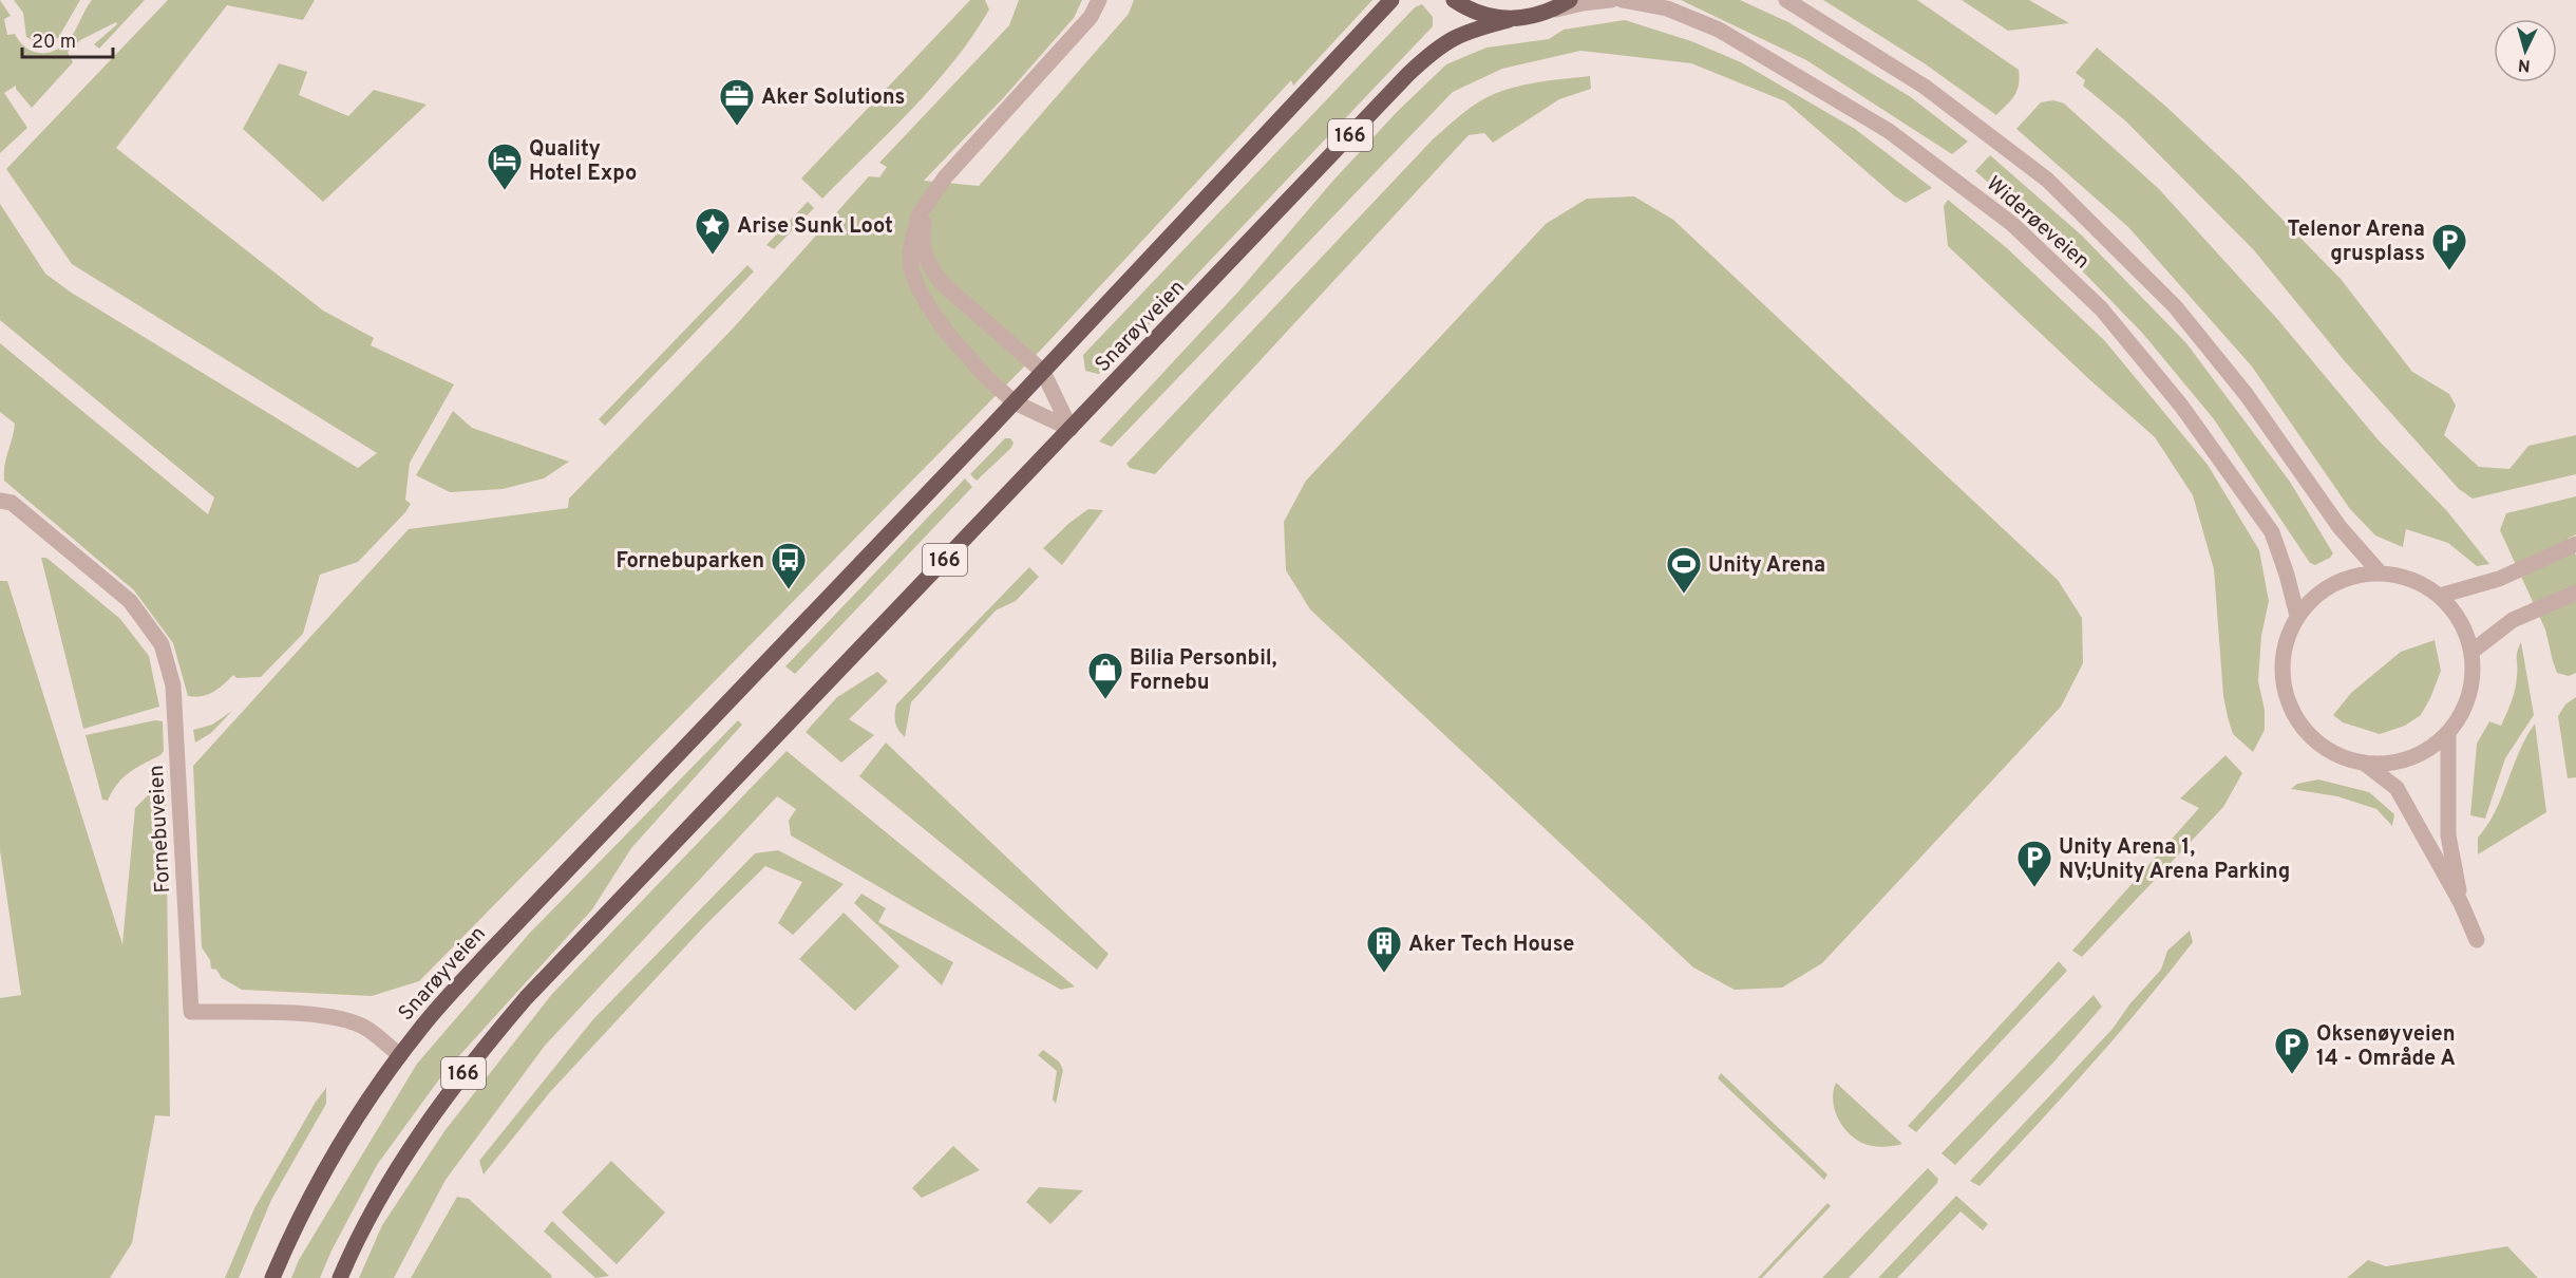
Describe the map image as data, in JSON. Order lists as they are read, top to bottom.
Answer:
{
  "streets": {
    "main road": ["166", "Snarøyveien"],
    "street": ["Widerøeveien", "Fornebuveien"]
  },
  "crossings": [
    ["166", "Snarøyveien"],
    ["Snarøyveien", "Fornebuveien"]
  ],
  "places": {
    "office": ["Aker Solutions"],
    "hotel": ["Quality Hotel Expo"],
    "place": ["Arise Sunk Loot"],
    "parking": ["Telenor Arena grusplass", "Unity Arena 1, NV;Unity Arena Parking", "Oksenøyveien 14 - Område A"],
    "bus stop": ["Fornebuparken"],
    "sports": ["Unity Arena"],
    "shop": ["Bilia Personbil, Fornebu"],
    "building": ["Aker Tech House"]
  },
  "scale_bar": "20 m",
  "north": "bottom"
}
